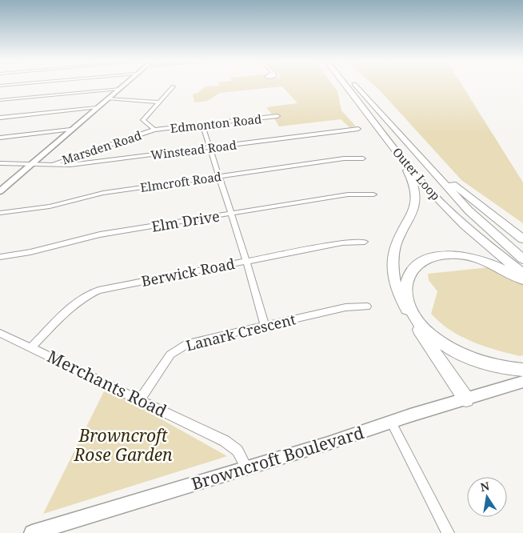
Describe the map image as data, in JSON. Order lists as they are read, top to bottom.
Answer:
{
  "streets": {
    "highway": ["Outer Loop"],
    "main road": ["Browncroft Boulevard"],
    "street": [
      "Edmonton Road",
      "Marsden Road",
      "Winstead Road",
      "Elmcroft Road",
      "Elm Drive",
      "Berwick Road",
      "Lanark Crescent",
      "Merchants Road"
    ]
  },
  "crossings": [
    ["Edmonton Road", "Marsden Road"],
    ["Marsden Road", "Winstead Road"],
    ["Berwick Road", "Merchants Road"],
    ["Lanark Crescent", "Merchants Road"],
    ["Merchants Road", "Browncroft Boulevard"]
  ],
  "parks": ["Browncroft Rose Garden"],
  "north": "top"
}
